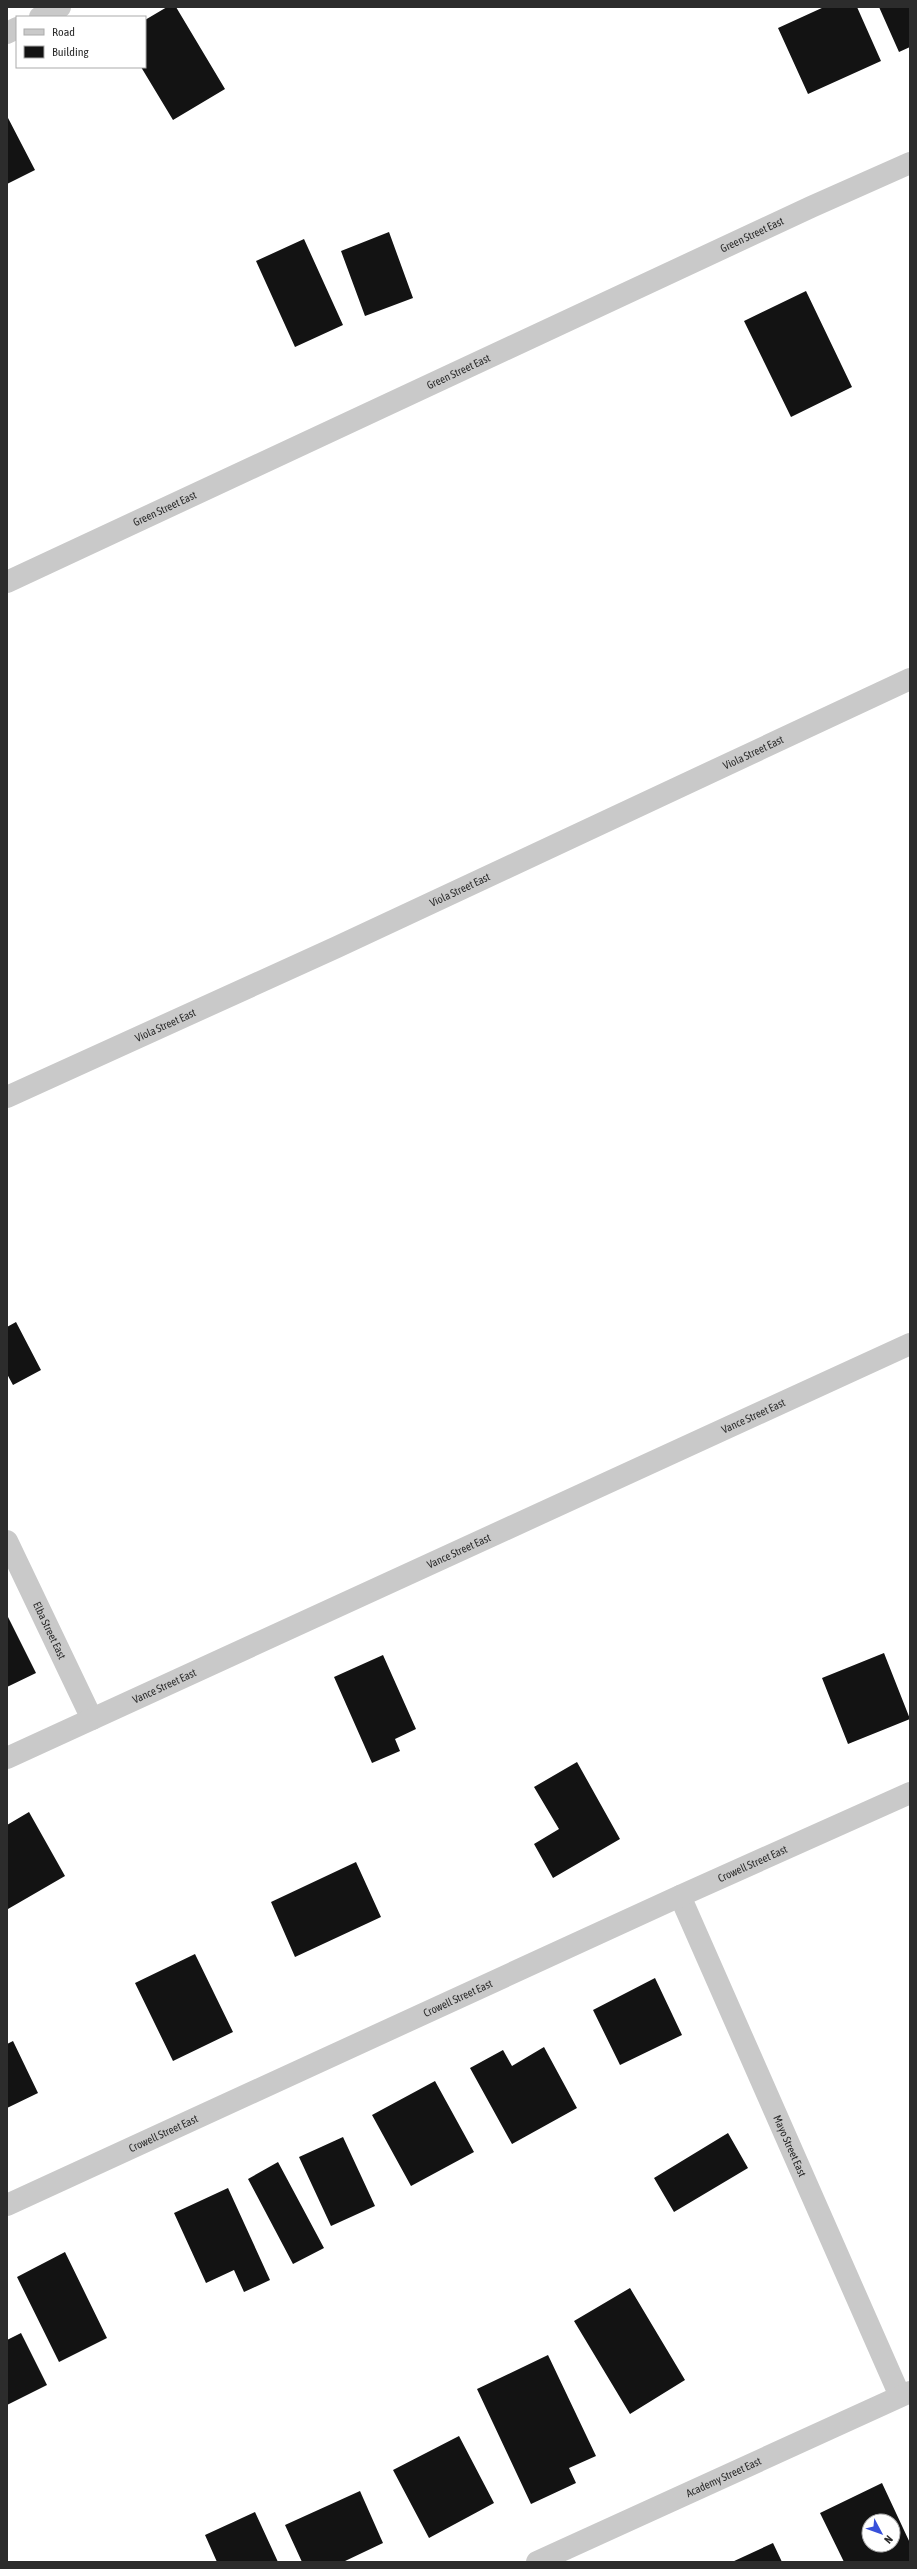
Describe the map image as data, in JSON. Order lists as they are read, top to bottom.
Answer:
{
  "streets": {
    "street": [
      "Green Street East",
      "Viola Street East",
      "Vance Street East",
      "Elba Street East",
      "Crowell Street East",
      "Mayo Street East",
      "Academy Street East"
    ]
  },
  "crossings": [
    ["Vance Street East", "Elba Street East"],
    ["Crowell Street East", "Mayo Street East"],
    ["Mayo Street East", "Academy Street East"]
  ],
  "legend": ["Road", "Building"],
  "north": "bottom right"
}
